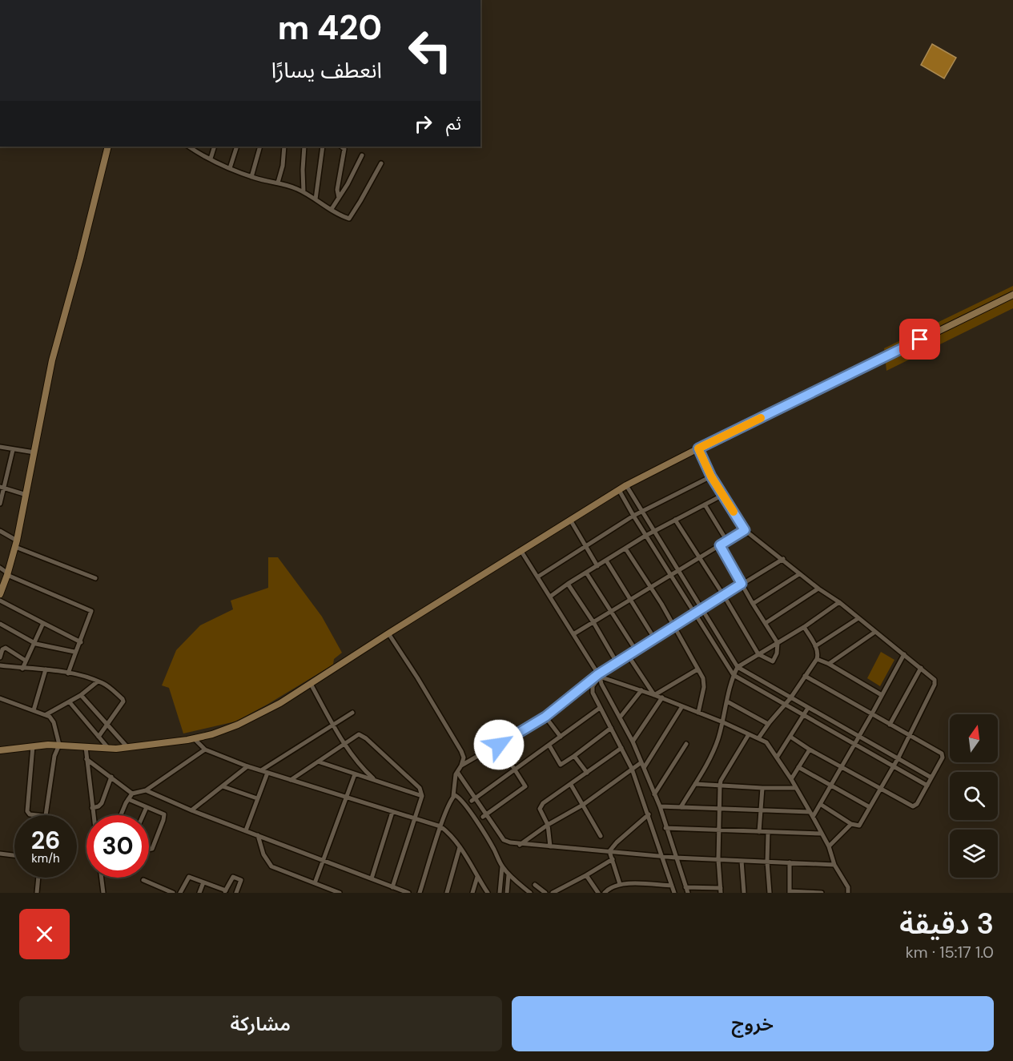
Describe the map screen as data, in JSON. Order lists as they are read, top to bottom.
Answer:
{
  "north": "top",
  "page": {
    "turn": ["420 m", "انعطف يسارًا"],
    "then": "ثم",
    "speed": "26 km/h",
    "limit": "30",
    "heading": ["3 دقيقة", "1.0 km · 15:17"],
    "buttons": ["خروج", "مشاركة"]
  }
}
